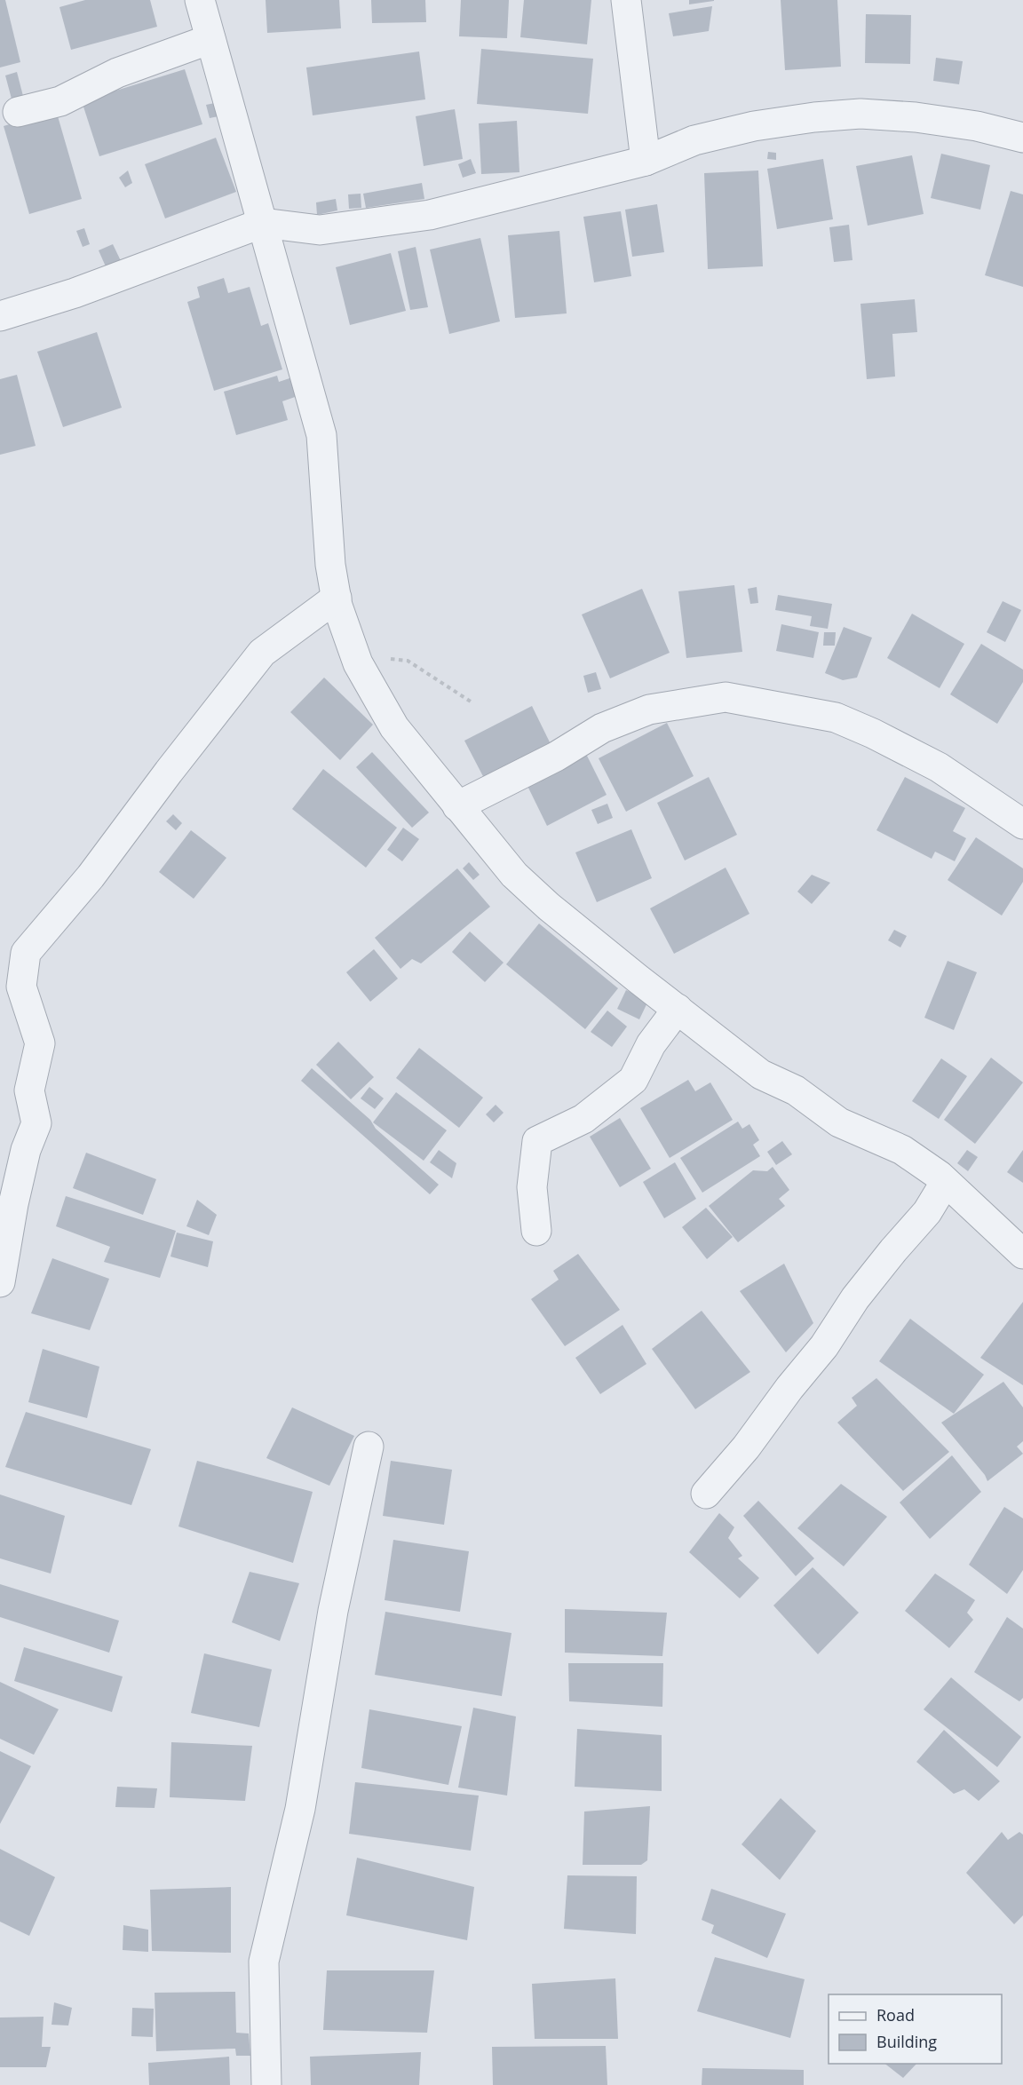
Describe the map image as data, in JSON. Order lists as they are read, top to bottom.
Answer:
{
  "legend": ["Road", "Building"]
}
